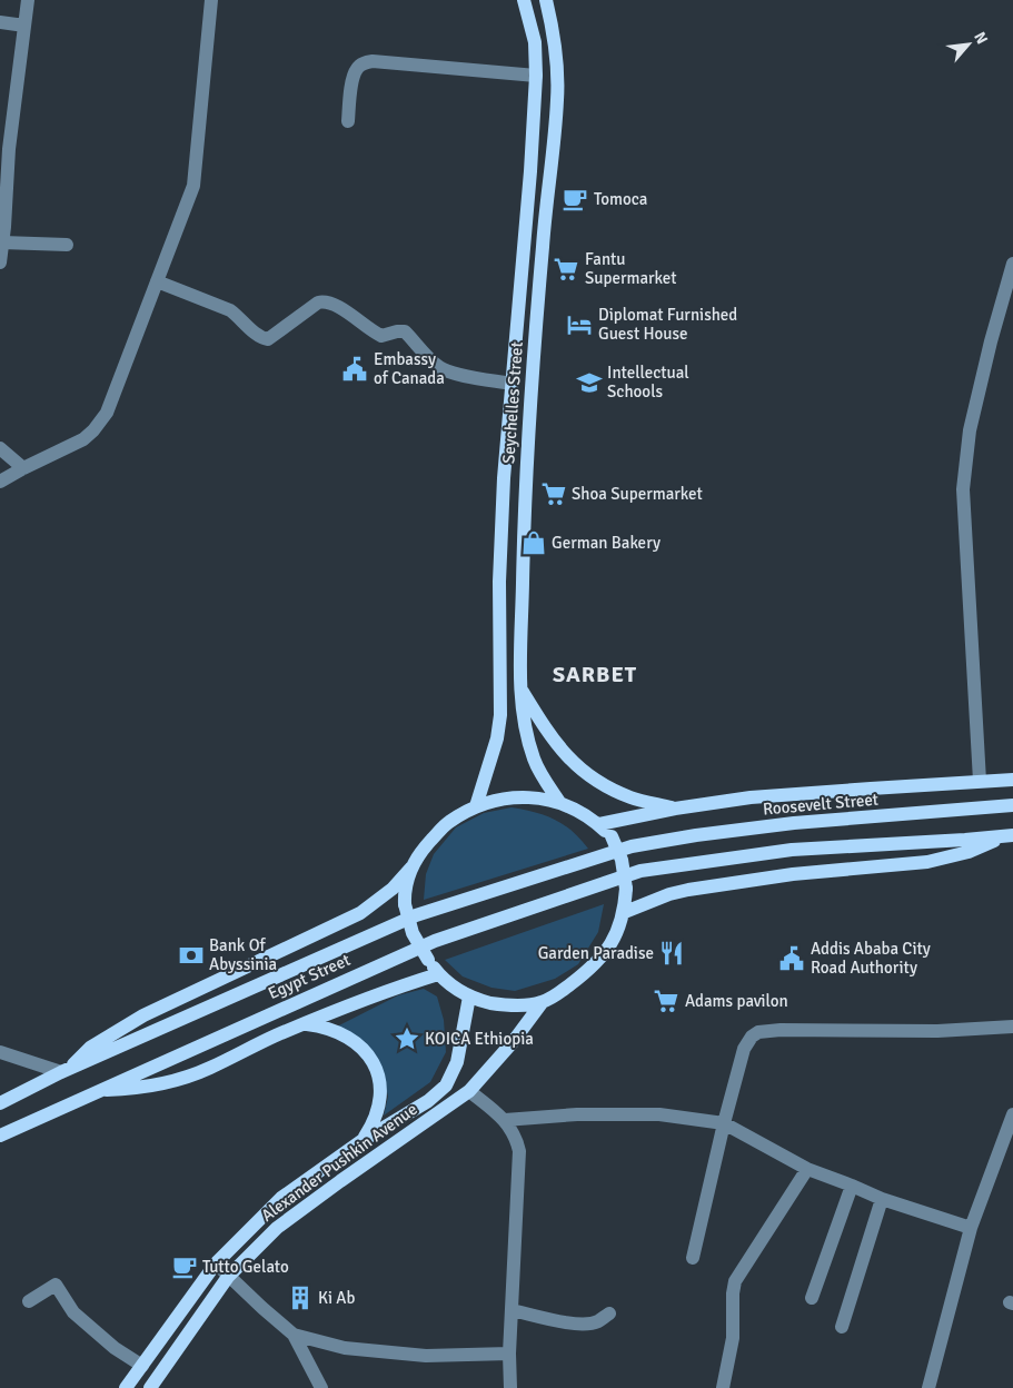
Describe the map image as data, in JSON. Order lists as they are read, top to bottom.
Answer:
{
  "streets": {
    "main road": [
      "Seychelles Street",
      "Roosevelt Street",
      "Egypt Street",
      "Alexander Pushkin Avenue"
    ]
  },
  "crossings": [
    ["Roosevelt Street", "Egypt Street"]
  ],
  "districts": ["SARBET"],
  "places": {
    "cafe": ["Tomoca", "Tutto Gelato"],
    "supermarket": ["Fantu Supermarket", "Shoa Supermarket", "Adams pavilon"],
    "hotel": ["Diplomat Furnished Guest House"],
    "public building": ["Embassy of Canada", "Addis Ababa City Road Authority"],
    "school or university": ["Intellectual Schools"],
    "shop": ["German Bakery"],
    "restaurant": ["Garden Paradise"],
    "bank": ["Bank Of Abyssinia"],
    "place": ["KOICA Ethiopia"],
    "building": ["Ki Ab"]
  },
  "north": "top right"
}
